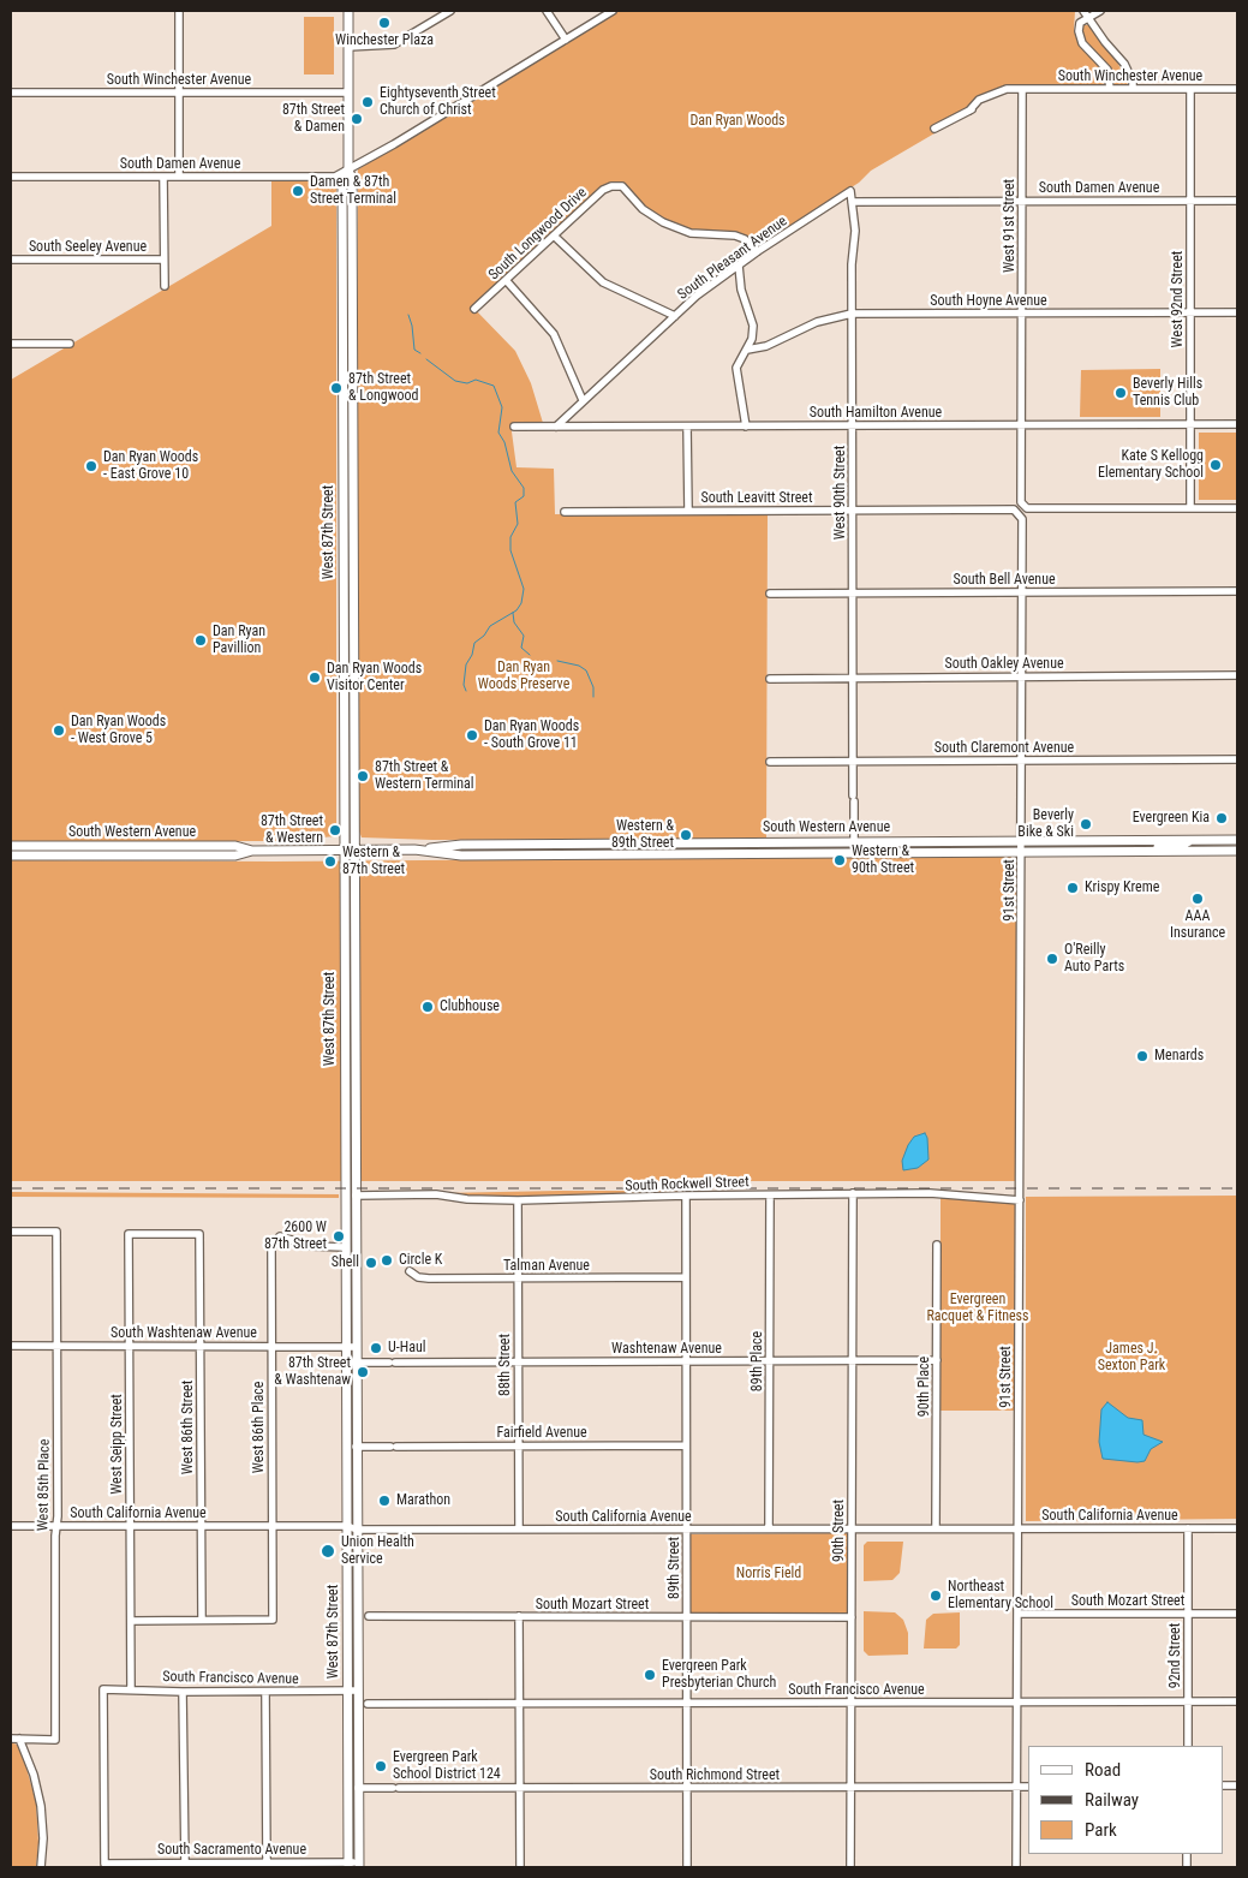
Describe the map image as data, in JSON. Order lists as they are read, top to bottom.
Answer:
{
  "streets": {
    "main road": ["West 87th Street", "South Western Avenue"],
    "street": [
      "South Winchester Avenue",
      "South Damen Avenue",
      "West 91st Street",
      "South Longwood Drive",
      "South Seeley Avenue",
      "South Pleasant Avenue",
      "West 92nd Street",
      "South Hoyne Avenue",
      "South Hamilton Avenue",
      "West 90th Street",
      "South Leavitt Street",
      "South Bell Avenue",
      "South Oakley Avenue",
      "South Claremont Avenue",
      "91st Street",
      "South Rockwell Street",
      "Talman Avenue",
      "South Washtenaw Avenue",
      "Washtenaw Avenue",
      "89th Place",
      "88th Street",
      "90th Place",
      "West 86th Street",
      "West 86th Place",
      "Fairfield Avenue",
      "West Seipp Street",
      "West 85th Place",
      "South California Avenue",
      "90th Street",
      "89th Street",
      "South Mozart Street",
      "92nd Street",
      "South Francisco Avenue",
      "South Richmond Street",
      "South Sacramento Avenue"
    ]
  },
  "crossings": [
    ["South Winchester Avenue", "West 91st Street"],
    ["South Winchester Avenue", "West 92nd Street"],
    ["South Winchester Avenue", "West 87th Street"],
    ["South Damen Avenue", "West 91st Street"],
    ["South Damen Avenue", "West 92nd Street"],
    ["South Damen Avenue", "West 90th Street"],
    ["South Damen Avenue", "West 87th Street"],
    ["West 91st Street", "South Hoyne Avenue"],
    ["West 91st Street", "South Hamilton Avenue"],
    ["West 91st Street", "South Leavitt Street"],
    ["West 91st Street", "South Bell Avenue"],
    ["West 91st Street", "South Oakley Avenue"],
    ["West 91st Street", "South Claremont Avenue"],
    ["West 91st Street", "South Western Avenue"],
    ["West 91st Street", "91st Street"],
    ["South Longwood Drive", "South Pleasant Avenue"],
    ["South Pleasant Avenue", "South Hamilton Avenue"],
    ["South Pleasant Avenue", "West 90th Street"],
    ["West 92nd Street", "South Hoyne Avenue"],
    ["West 92nd Street", "South Hamilton Avenue"],
    ["West 92nd Street", "South Leavitt Street"],
    ["South Hoyne Avenue", "West 90th Street"],
    ["South Hamilton Avenue", "West 90th Street"],
    ["West 90th Street", "South Leavitt Street"],
    ["West 90th Street", "South Bell Avenue"],
    ["West 90th Street", "South Oakley Avenue"],
    ["West 90th Street", "South Claremont Avenue"],
    ["West 90th Street", "South Western Avenue"],
    ["West 87th Street", "South Western Avenue"],
    ["West 87th Street", "South Rockwell Street"],
    ["West 87th Street", "South Washtenaw Avenue"],
    ["West 87th Street", "Washtenaw Avenue"],
    ["West 87th Street", "West 86th Place"],
    ["West 87th Street", "Fairfield Avenue"],
    ["West 87th Street", "South California Avenue"],
    ["West 87th Street", "South Francisco Avenue"],
    ["West 87th Street", "South Richmond Street"],
    ["West 87th Street", "South Sacramento Avenue"],
    ["South Western Avenue", "91st Street"],
    ["91st Street", "South Rockwell Street"],
    ["91st Street", "South California Avenue"],
    ["91st Street", "South Mozart Street"],
    ["91st Street", "South Francisco Avenue"],
    ["91st Street", "South Richmond Street"],
    ["South Rockwell Street", "89th Place"],
    ["South Rockwell Street", "88th Street"],
    ["South Rockwell Street", "90th Street"],
    ["South Rockwell Street", "89th Street"],
    ["Talman Avenue", "88th Street"],
    ["Talman Avenue", "89th Street"],
    ["South Washtenaw Avenue", "West 86th Street"],
    ["South Washtenaw Avenue", "West 86th Place"],
    ["South Washtenaw Avenue", "West Seipp Street"],
    ["South Washtenaw Avenue", "West 85th Place"],
    ["Washtenaw Avenue", "89th Place"],
    ["Washtenaw Avenue", "88th Street"],
    ["Washtenaw Avenue", "90th Place"],
    ["Washtenaw Avenue", "90th Street"],
    ["Washtenaw Avenue", "89th Street"],
    ["89th Place", "South California Avenue"],
    ["88th Street", "Fairfield Avenue"],
    ["88th Street", "South California Avenue"],
    ["90th Place", "South California Avenue"],
    ["West 86th Street", "West 86th Place"],
    ["West 86th Street", "West Seipp Street"],
    ["West 86th Street", "South California Avenue"],
    ["West 86th Place", "South California Avenue"],
    ["Fairfield Avenue", "89th Street"],
    ["West Seipp Street", "South California Avenue"],
    ["West Seipp Street", "South Francisco Avenue"],
    ["West 85th Place", "South California Avenue"],
    ["South California Avenue", "90th Street"],
    ["South California Avenue", "89th Street"],
    ["South California Avenue", "92nd Street"],
    ["90th Street", "South Mozart Street"],
    ["90th Street", "South Francisco Avenue"],
    ["90th Street", "South Richmond Street"],
    ["89th Street", "South Mozart Street"],
    ["89th Street", "South Francisco Avenue"],
    ["89th Street", "South Richmond Street"],
    ["South Mozart Street", "92nd Street"],
    ["92nd Street", "South Francisco Avenue"],
    ["South Francisco Avenue", "South Sacramento Avenue"]
  ],
  "parks": [
    "Dan Ryan Woods",
    "Dan Ryan Woods Preserve",
    "Evergreen Racquet & Fitness",
    "James J. Sexton Park",
    "Norris Field"
  ],
  "places": [
    "Winchester Plaza",
    "Eightyseventh Street Church of Christ",
    "87th Street & Damen",
    "Damen & 87th Street Terminal",
    "87th Street & Longwood",
    "Beverly Hills Tennis Club",
    "Kate S Kellogg Elementary School",
    "Dan Ryan Woods - East Grove 10",
    "Dan Ryan Pavillion",
    "Dan Ryan Woods Visitor Center",
    "Dan Ryan Woods - West Grove 5",
    "Dan Ryan Woods - South Grove 11",
    "87th Street & Western Terminal",
    "Evergreen Kia",
    "Beverly Bike & Ski",
    "87th Street & Western",
    "Western & 89th Street",
    "Western & 90th Street",
    "Western & 87th Street",
    "Krispy Kreme",
    "AAA Insurance",
    "O'Reilly Auto Parts",
    "Clubhouse",
    "Menards",
    "2600 W 87th Street",
    "Circle K",
    "Shell",
    "U-Haul",
    "87th Street & Washtenaw",
    "Marathon",
    "Union Health Service",
    "Northeast Elementary School",
    "Evergreen Park Presbyterian Church",
    "Evergreen Park School District 124"
  ],
  "legend": ["Road", "Railway", "Park"]
}
